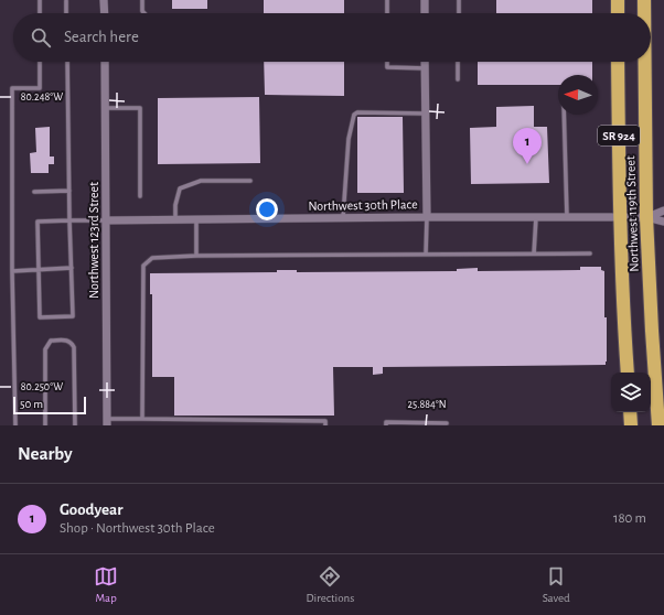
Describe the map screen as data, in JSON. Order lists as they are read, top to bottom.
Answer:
{
  "streets": {
    "highway": ["SR 924", "Northwest 119th Street"],
    "street": ["Northwest 30th Place", "Northwest 123rd Street"]
  },
  "crossings": [
    ["Northwest 30th Place", "Northwest 119th Street"],
    ["Northwest 30th Place", "Northwest 123rd Street"]
  ],
  "scale_bar": "50 m",
  "north": "left",
  "page": {
    "search": "Search here",
    "pins": "1",
    "scale": "50 m",
    "heading": "Nearby",
    "list": [
      {
        "mark": "1",
        "name": "Goodyear",
        "note": "Shop · Northwest 30th Place",
        "value": "180 m"
      }
    ],
    "nav": ["Map", "Directions", "Saved"]
  },
  "coordinates": ["80.248°W", "80.250°W", "25.884°N"]
}
